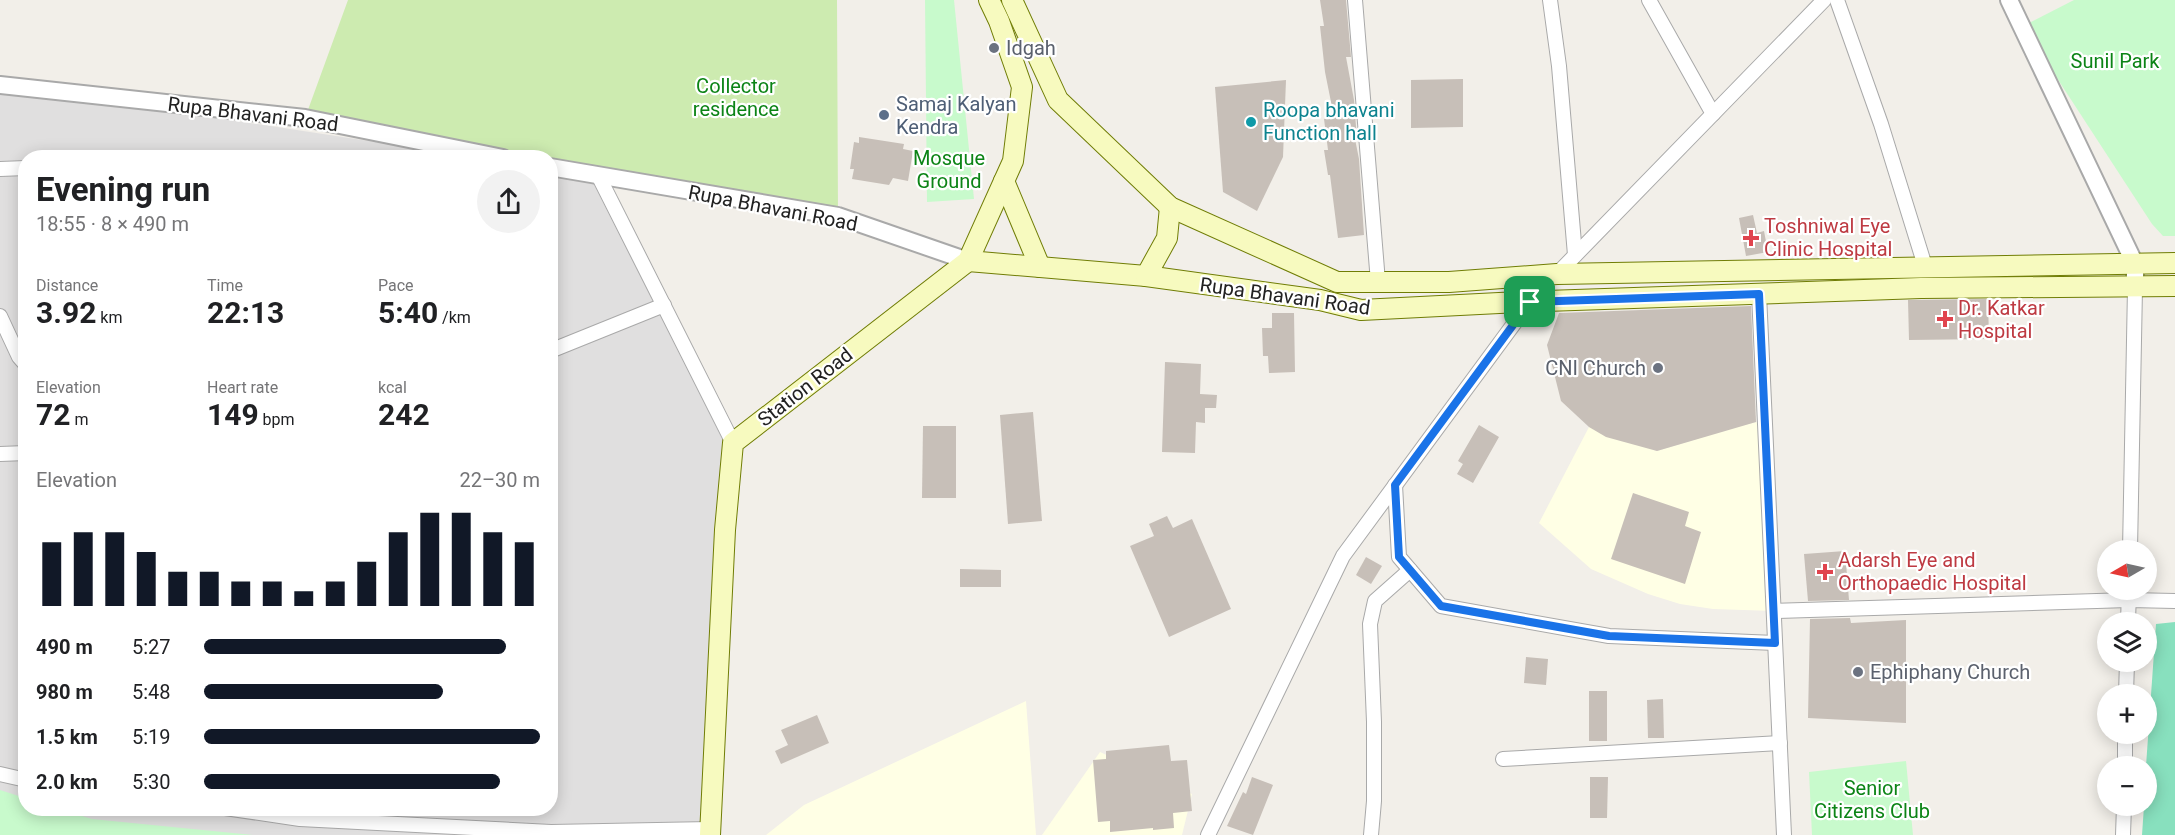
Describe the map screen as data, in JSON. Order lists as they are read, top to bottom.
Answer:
{
  "streets": {
    "main road": ["Rupa Bhavani Road", "Station Road"]
  },
  "crossings": [
    ["Rupa Bhavani Road", "Station Road"]
  ],
  "parks": [
    "Sunil Park",
    "Collector residence",
    "Mosque Ground",
    "Senior Citizens Club"
  ],
  "places": {
    "other": [
      "Idgah",
      "Samaj Kalyan Kendra",
      "Roopa bhavani Function hall",
      "CNI Church",
      "Ephiphany Church"
    ],
    "health": ["Toshniwal Eye Clinic Hospital", "Dr. Katkar Hospital", "Adarsh Eye and Orthopaedic Hospital"]
  },
  "north": "left",
  "page": {
    "heading": ["Evening run", "18:55 · 8 × 490 m"],
    "stats": [
      ["Distance", "3.92 km"],
      ["Time", "22:13"],
      ["Pace", "5:40 /km"],
      ["Elevation", "72 m"],
      ["Heart rate", "149 bpm"],
      ["kcal", "242"]
    ],
    "chart": ["Elevation", "22–30 m"],
    "map_buttons": ["+", "−"],
    "list": [
      {
        "name": "490 m",
        "note": "5:27"
      },
      {
        "name": "980 m",
        "note": "5:48"
      },
      {
        "name": "1.5 km",
        "note": "5:19"
      },
      {
        "name": "2.0 km",
        "note": "5:30"
      }
    ]
  }
}
